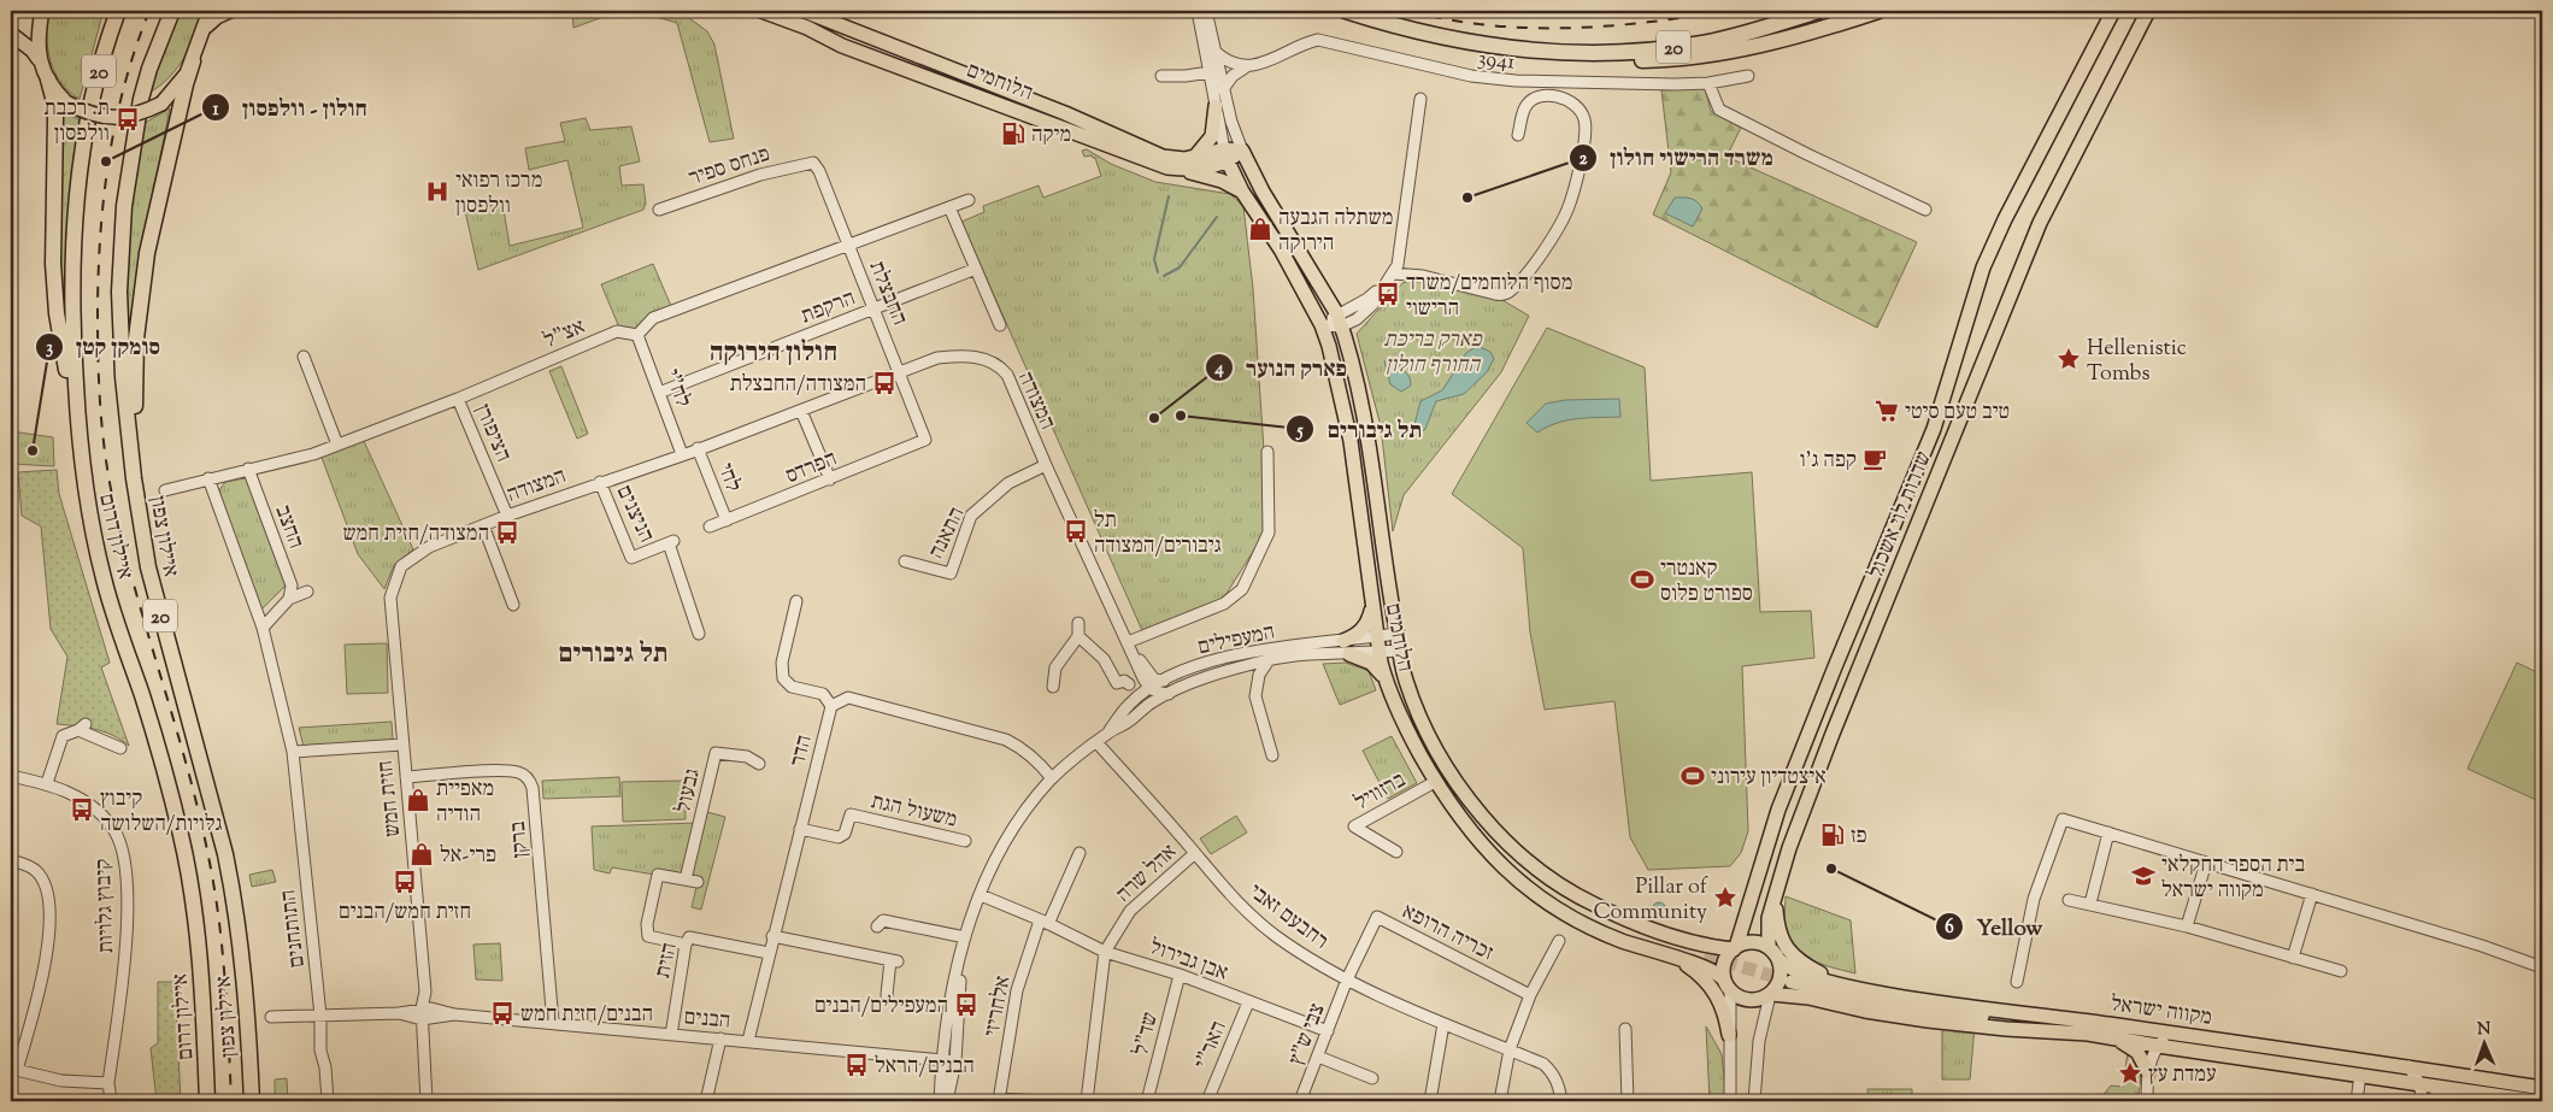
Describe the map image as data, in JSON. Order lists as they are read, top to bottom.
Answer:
{
  "streets": {
    "highway": ["20", "איילון דרום", "איילון צפון"],
    "main road": ["הלוחמים", "שדרות לוי אשכול", "מקווה ישראל"],
    "street": [
      "3941",
      "פנחס ספיר",
      "החבצלת",
      "הרקפת",
      "אצ\"ל",
      "לח\"י",
      "המצודה",
      "הציפורן",
      "הפרדס",
      "לחי",
      "הניצנים",
      "החצב",
      "התאנה",
      "המעפילים",
      "הדר",
      "גבעול",
      "ברזוויל",
      "חזית חמש",
      "משעול הגת",
      "ברקן",
      "אהל שרה",
      "קיבוץ גלויות",
      "רחבעם זאבי",
      "התותחנים",
      "זכריה הרופא",
      "אבן גבירול",
      "הזית",
      "אלחריזי",
      "הבנים",
      "שד\"ל",
      "צבי ש\"ץ",
      "האר\"י"
    ]
  },
  "crossings": [
    ["הלוחמים", "שדרות לוי אשכול"],
    ["הלוחמים", "המעפילים"],
    ["הלוחמים", "ברזוויל"],
    ["הלוחמים", "מקווה ישראל"],
    ["פנחס ספיר", "החבצלת"],
    ["החבצלת", "הרקפת"],
    ["החבצלת", "המצודה"],
    ["החבצלת", "הפרדס"],
    ["הרקפת", "לח\"י"],
    ["אצ\"ל", "לח\"י"],
    ["אצ\"ל", "הציפורן"],
    ["אצ\"ל", "החצב"],
    ["אצ\"ל", "התותחנים"],
    ["לח\"י", "המצודה"],
    ["המצודה", "הציפורן"],
    ["המצודה", "לחי"],
    ["המצודה", "הניצנים"],
    ["המצודה", "התאנה"],
    ["המצודה", "המעפילים"],
    ["המצודה", "חזית חמש"],
    ["הפרדס", "לחי"],
    ["שדרות לוי אשכול", "מקווה ישראל"],
    ["המעפילים", "רחבעם זאבי"],
    ["המעפילים", "אבן גבירול"],
    ["המעפילים", "הבנים"],
    ["הדר", "משעול הגת"],
    ["הדר", "הזית"],
    ["הדר", "הבנים"],
    ["חזית חמש", "ברקן"],
    ["חזית חמש", "הבנים"],
    ["ברקן", "הבנים"],
    ["אהל שרה", "רחבעם זאבי"],
    ["אהל שרה", "אבן גבירול"],
    ["רחבעם זאבי", "זכריה הרופא"],
    ["רחבעם זאבי", "צבי ש\"ץ"],
    ["התותחנים", "הבנים"],
    ["זכריה הרופא", "צבי ש\"ץ"],
    ["אבן גבירול", "אלחריזי"],
    ["אבן גבירול", "שד\"ל"],
    ["אבן גבירול", "צבי ש\"ץ"],
    ["אבן גבירול", "האר\"י"],
    ["הזית", "הבנים"]
  ],
  "districts": ["חולון הירוקה", "תל גיבורים"],
  "parks": ["פארק בריכת החורף חולון"],
  "places": {
    "bus stop": [
      "ת. רכבת וולפסון",
      "מסוף הלוחמים/משרד הרישוי",
      "המצודה/החבצלת",
      "תל גיבורים/המצודה",
      "המצודה/חזית חמש",
      "קיבוץ גלויות/השלושה",
      "חזית חמש/הבנים",
      "המעפילים/הבנים",
      "הבנים/חזית חמש",
      "הבנים/הראל"
    ],
    "fuel station": ["מיקה", "פז"],
    "other": [
      "חולון - וולפסון",
      "משרד הרישוי חולון",
      "תל גיבורים",
      "פארק הנוער",
      "סומקן קטן",
      "Yellow"
    ],
    "hospital": ["מרכז רפואי וולפסון"],
    "shop": ["משתלה הגבעה הירוקה", "מאפיית הודיה", "פרי-אל"],
    "place": ["Hellenistic Tombs", "Pillar of Community", "עמדת עץ"],
    "supermarket": ["טיב טעם סיטי"],
    "cafe": ["קפה ג'ו"],
    "sports": ["קאנטרי ספורט פלוס", "איצטדיון עירוני"],
    "school or university": ["בית הספר החקלאי מקווה ישראל"]
  },
  "north": "top"
}
